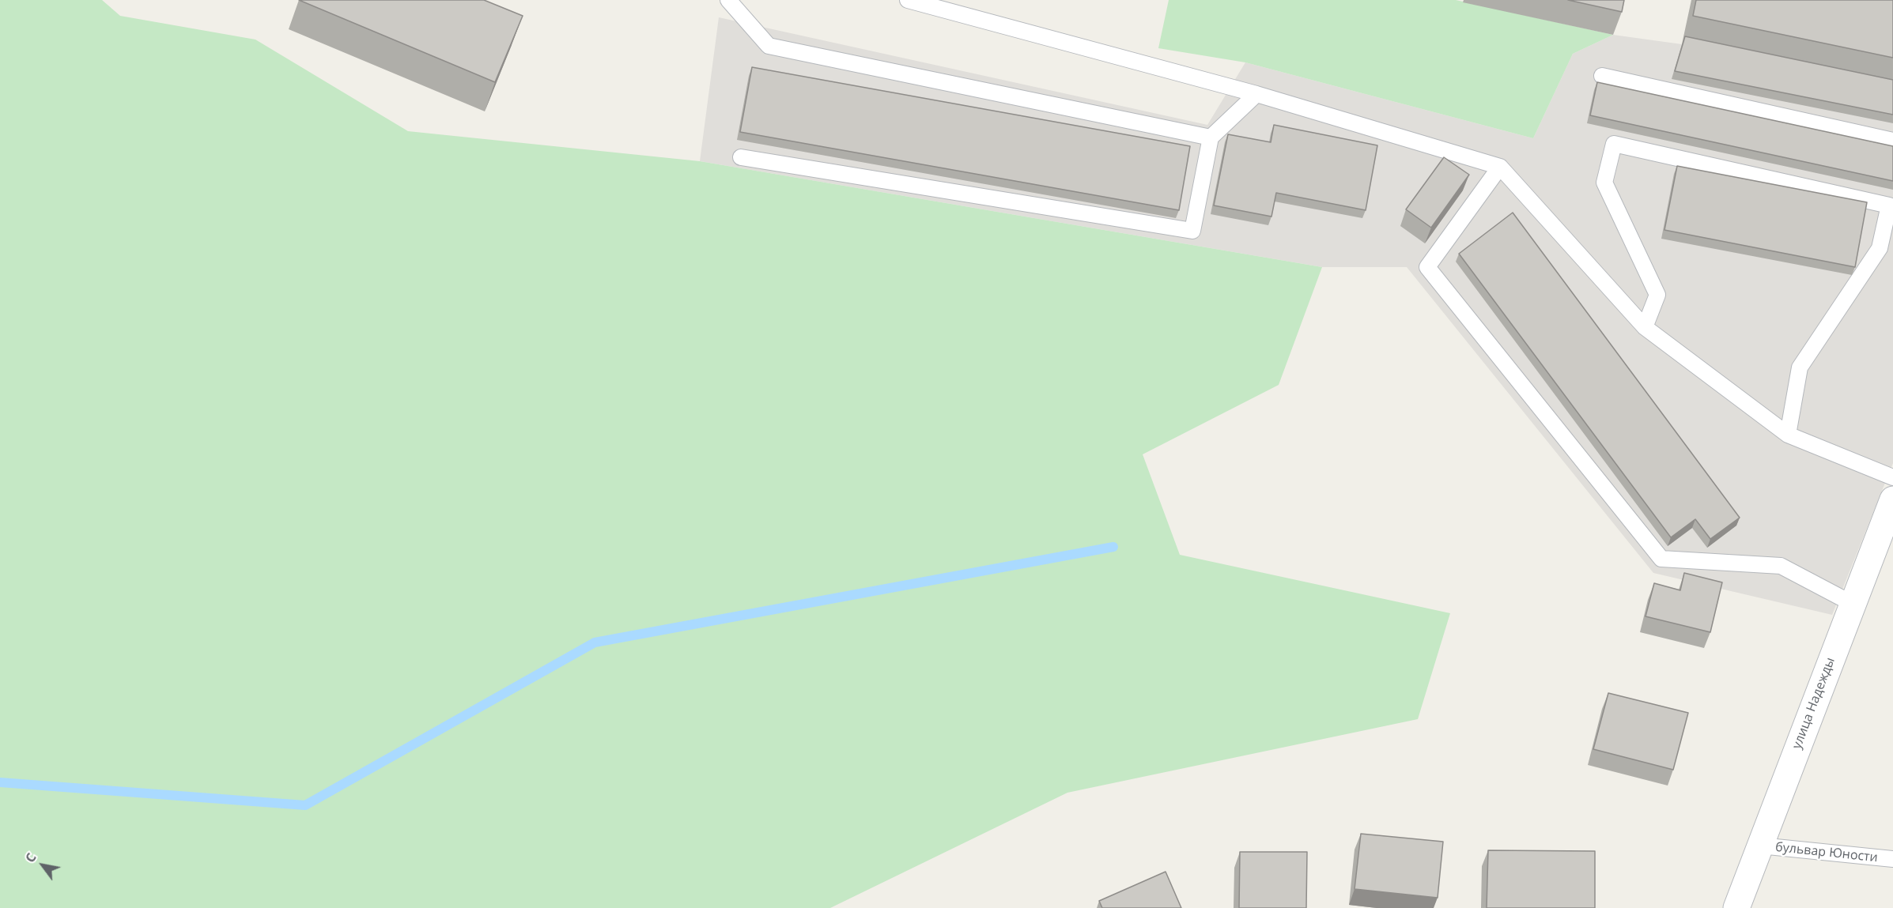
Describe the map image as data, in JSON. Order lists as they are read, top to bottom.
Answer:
{
  "streets": {
    "street": ["улица Надежды"],
    "lane": ["бульвар Юности"]
  },
  "crossings": [
    ["улица Надежды", "бульвар Юности"]
  ],
  "north": "top left"
}
